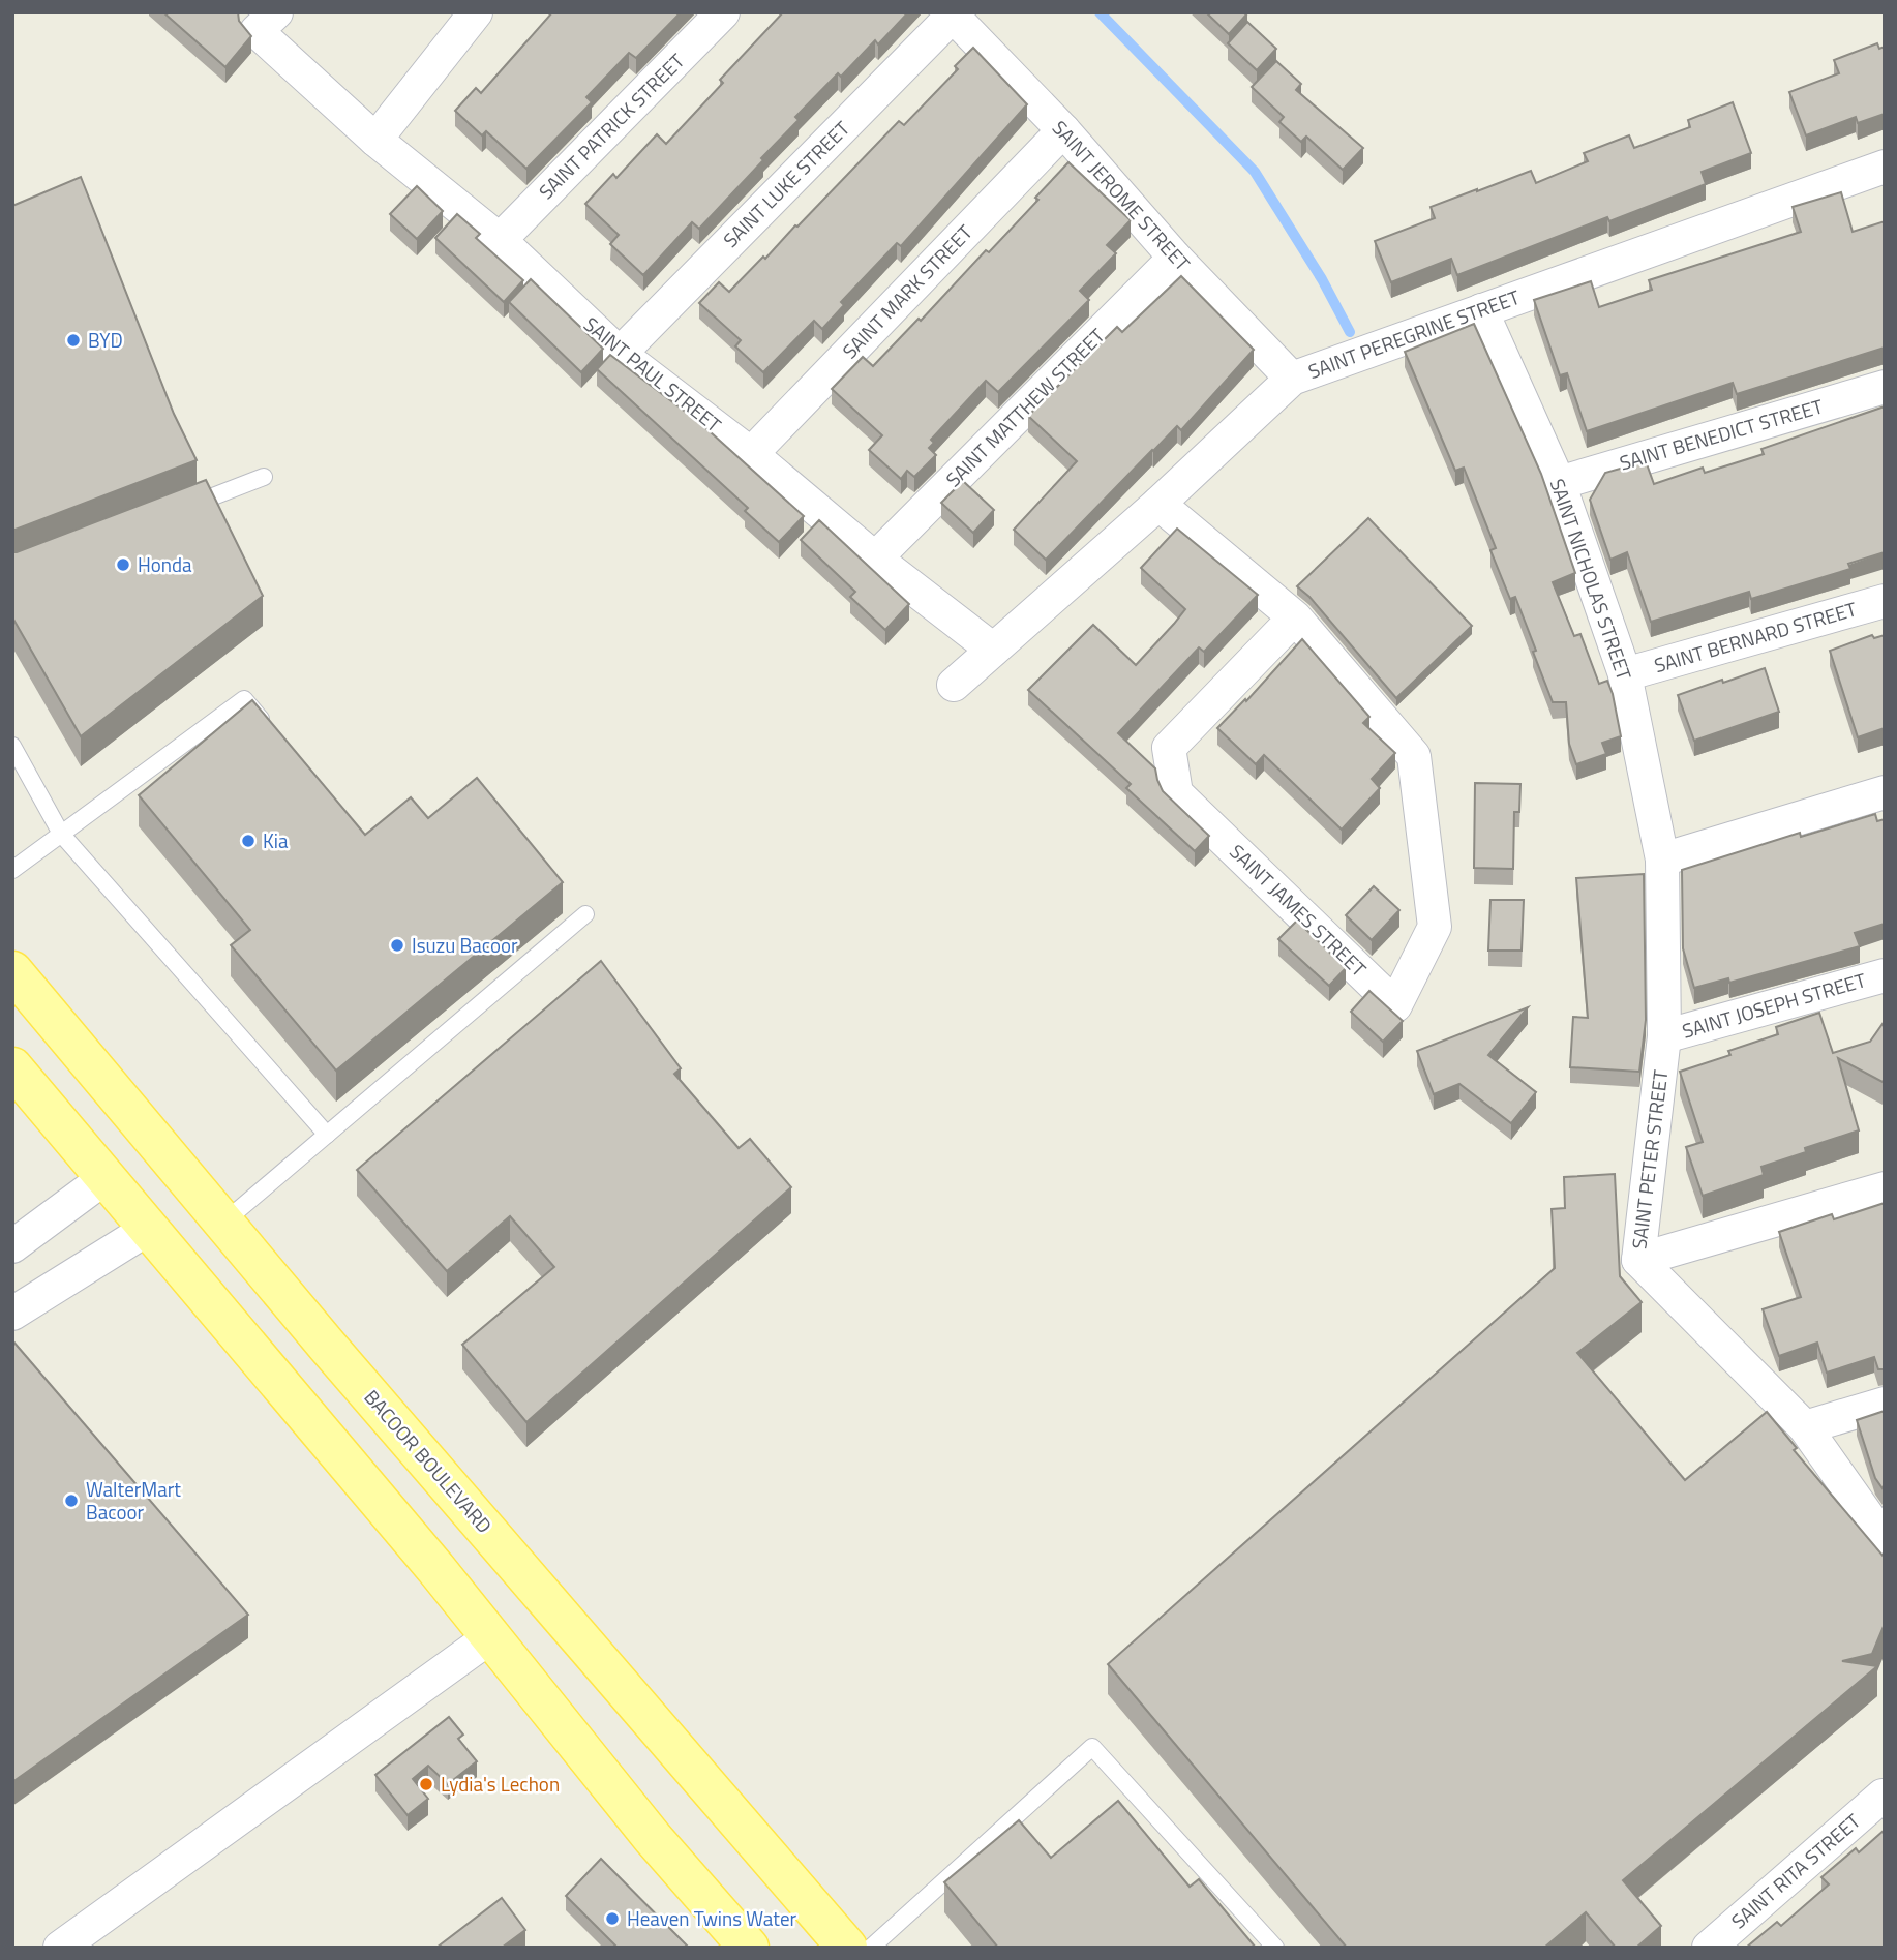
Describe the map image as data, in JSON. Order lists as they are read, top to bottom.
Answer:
{
  "streets": {
    "main road": ["BACOOR BOULEVARD"],
    "street": [
      "SAINT PATRICK STREET",
      "SAINT LUKE STREET",
      "SAINT JEROME STREET",
      "SAINT MARK STREET",
      "SAINT PEREGRINE STREET",
      "SAINT PAUL STREET",
      "SAINT MATTHEW STREET",
      "SAINT BENEDICT STREET",
      "SAINT NICHOLAS STREET",
      "SAINT BERNARD STREET",
      "SAINT JAMES STREET",
      "SAINT JOSEPH STREET",
      "SAINT PETER STREET",
      "SAINT RITA STREET"
    ]
  },
  "crossings": [
    ["SAINT PATRICK STREET", "SAINT PAUL STREET"],
    ["SAINT LUKE STREET", "SAINT JEROME STREET"],
    ["SAINT LUKE STREET", "SAINT PAUL STREET"],
    ["SAINT JEROME STREET", "SAINT MARK STREET"],
    ["SAINT JEROME STREET", "SAINT PEREGRINE STREET"],
    ["SAINT JEROME STREET", "SAINT MATTHEW STREET"],
    ["SAINT MARK STREET", "SAINT PAUL STREET"],
    ["SAINT PEREGRINE STREET", "SAINT PAUL STREET"],
    ["SAINT PEREGRINE STREET", "SAINT NICHOLAS STREET"],
    ["SAINT PAUL STREET", "SAINT MATTHEW STREET"],
    ["SAINT BENEDICT STREET", "SAINT NICHOLAS STREET"],
    ["SAINT NICHOLAS STREET", "SAINT BERNARD STREET"],
    ["SAINT NICHOLAS STREET", "SAINT PETER STREET"],
    ["SAINT JOSEPH STREET", "SAINT PETER STREET"]
  ],
  "places": [
    "BYD",
    "Honda",
    "Kia",
    "Isuzu Bacoor",
    "WalterMart Bacoor",
    "Lydia's Lechon",
    "Heaven Twins Water"
  ]
}
